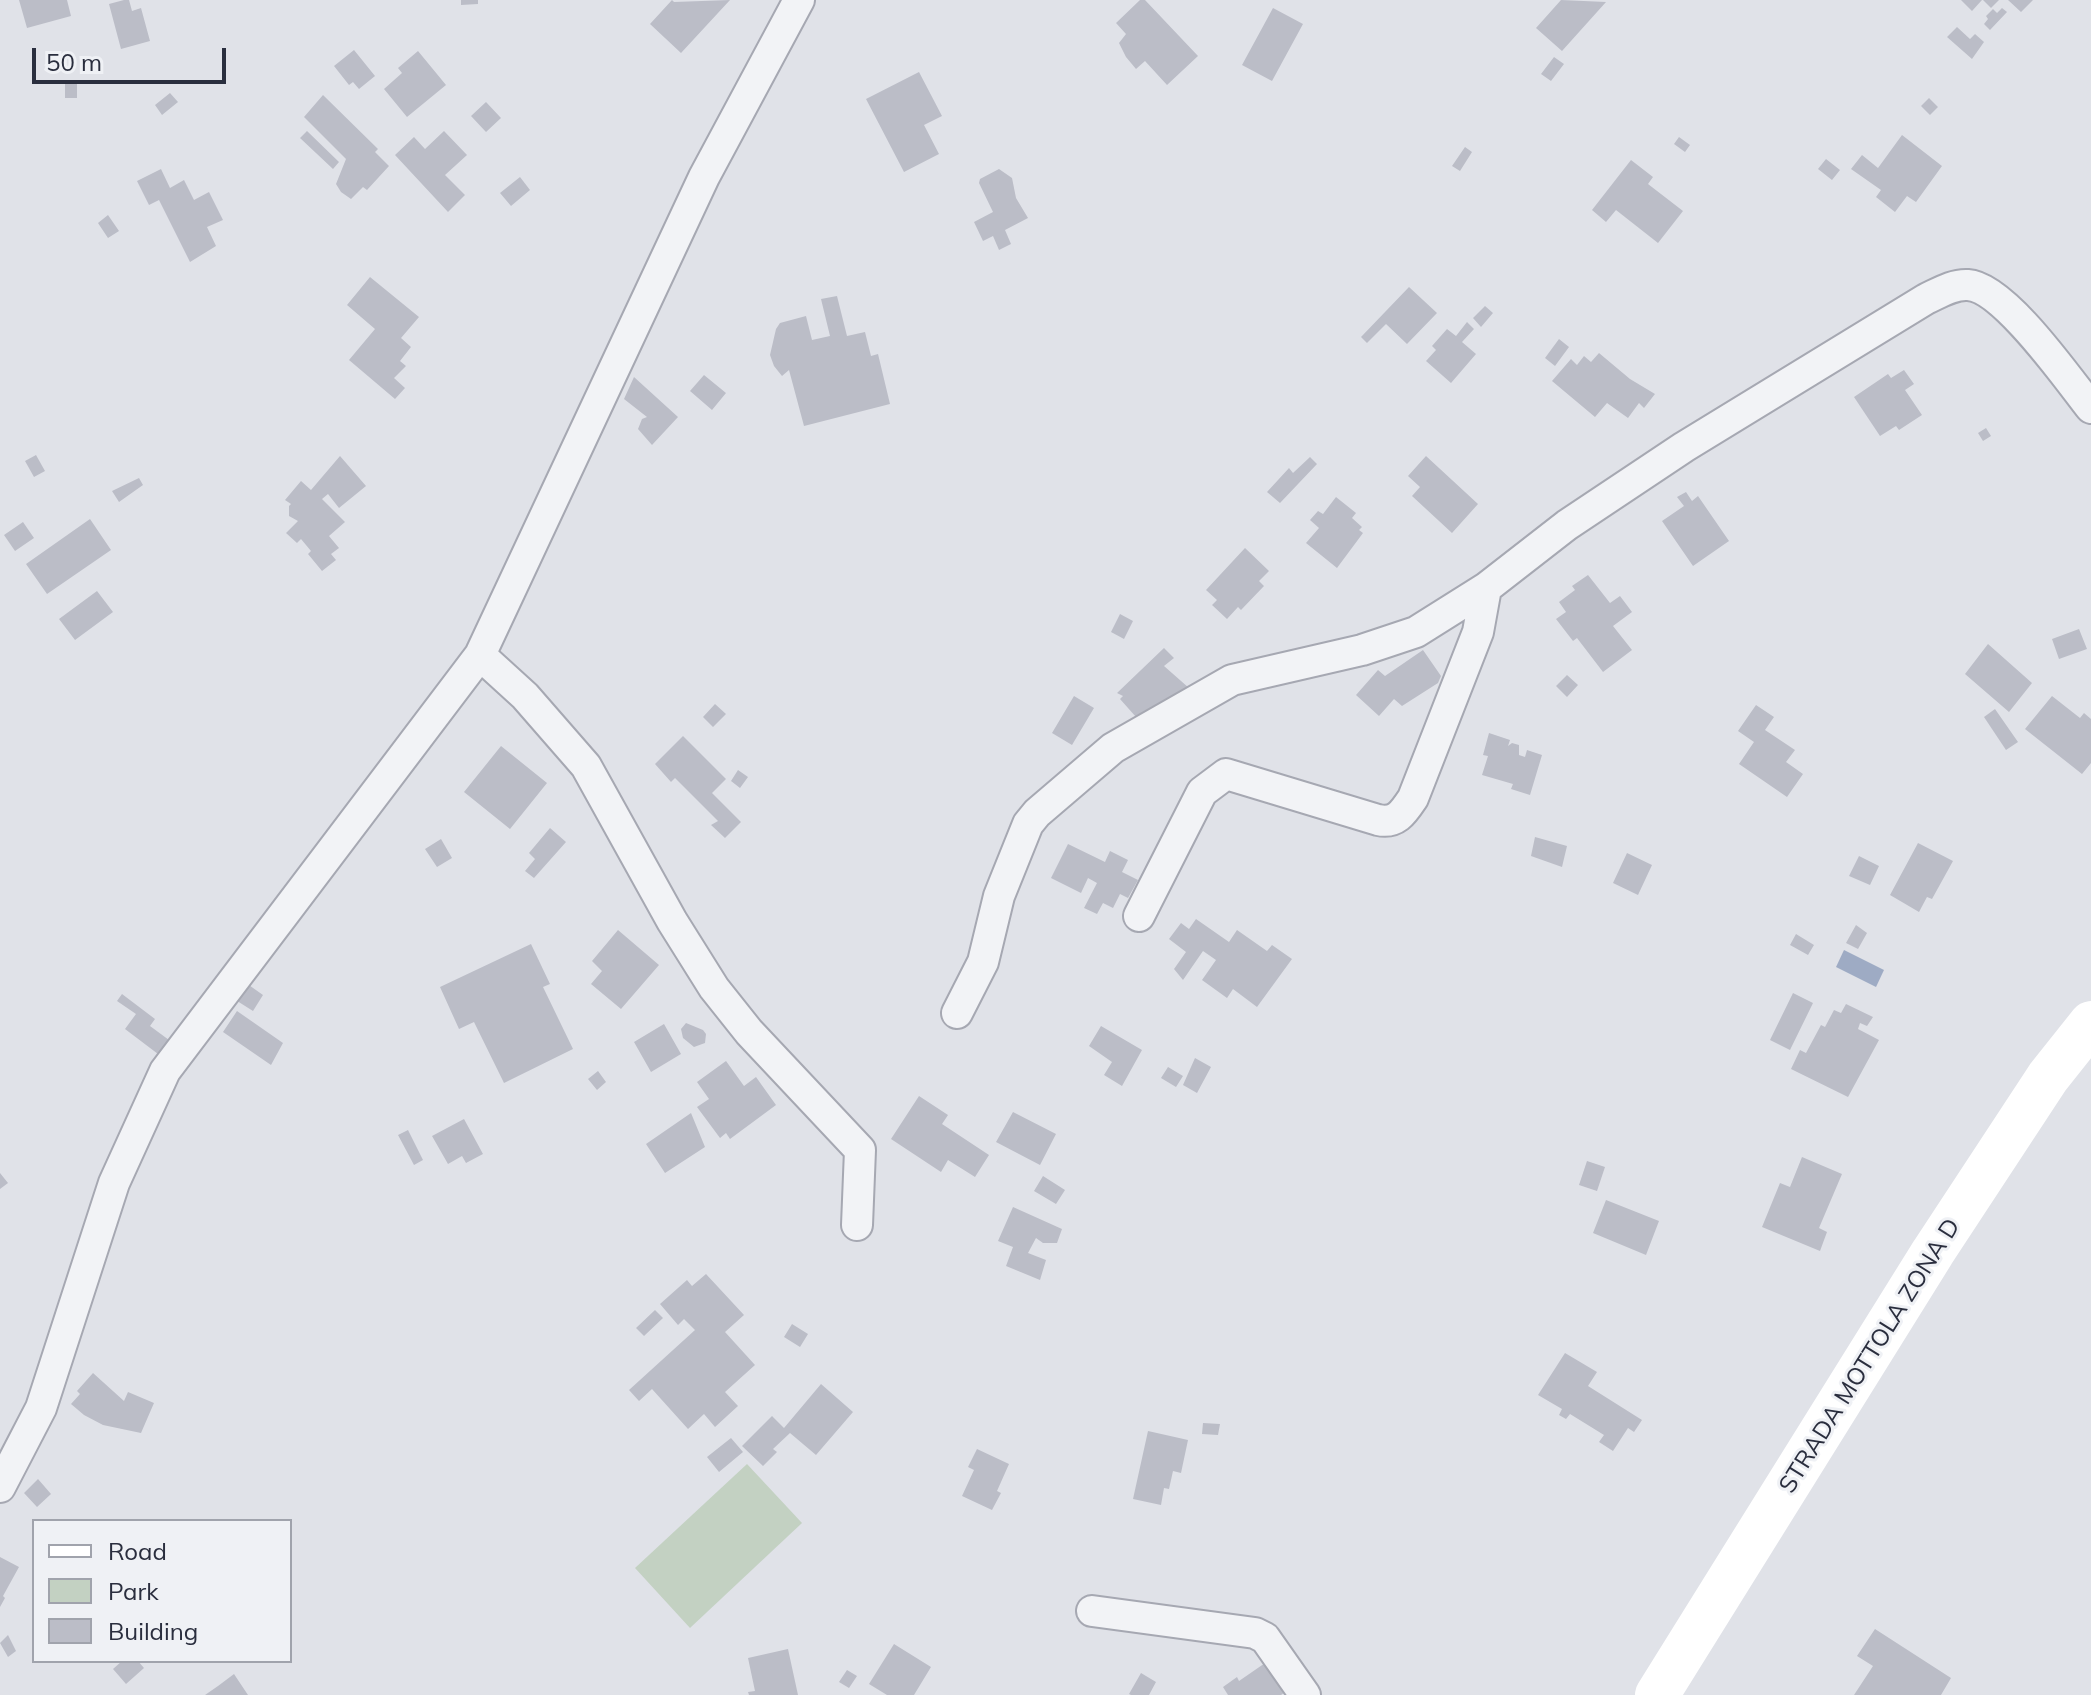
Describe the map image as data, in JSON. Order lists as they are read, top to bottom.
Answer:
{
  "streets": {
    "main road": ["STRADA MOTTOLA ZONA D"]
  },
  "legend": ["Road", "Park", "Building"],
  "scale_bar": "50 m"
}
